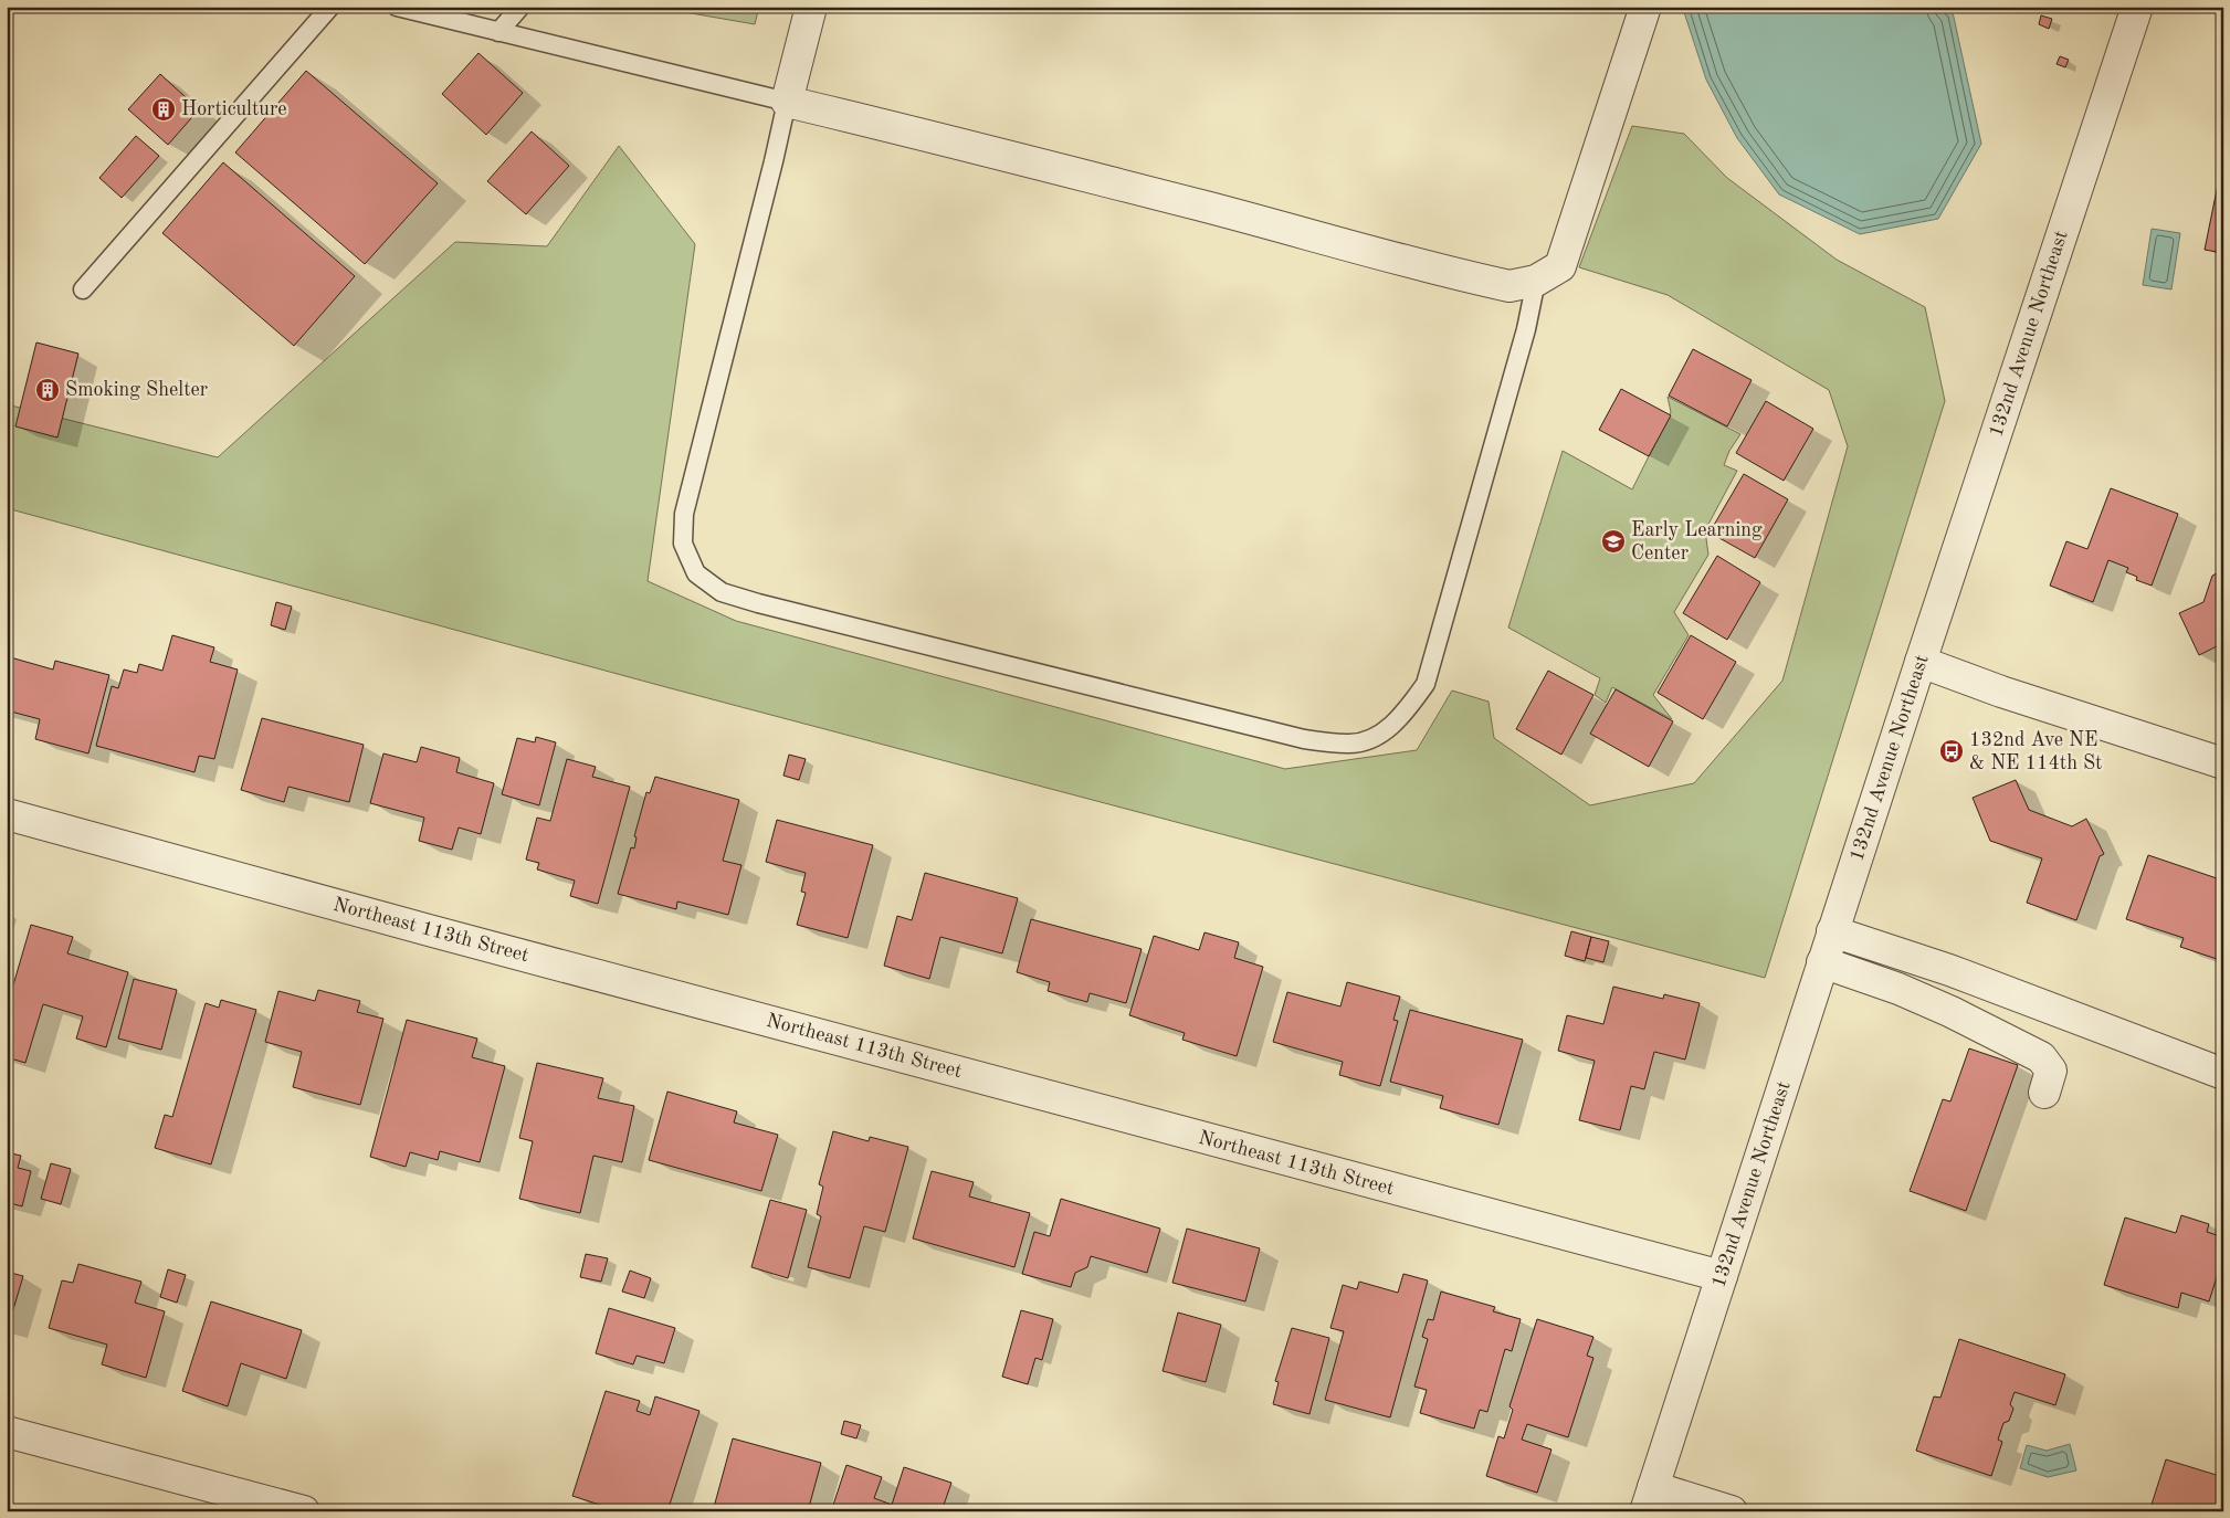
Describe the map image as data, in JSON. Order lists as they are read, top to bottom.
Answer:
{
  "streets": {
    "street": ["132nd Avenue Northeast", "Northeast 113th Street"]
  },
  "crossings": [
    ["132nd Avenue Northeast", "Northeast 113th Street"]
  ],
  "places": {
    "building": ["Horticulture", "Smoking Shelter"],
    "school or university": ["Early Learning Center"],
    "bus stop": ["132nd Ave NE & NE 114th St"]
  }
}
